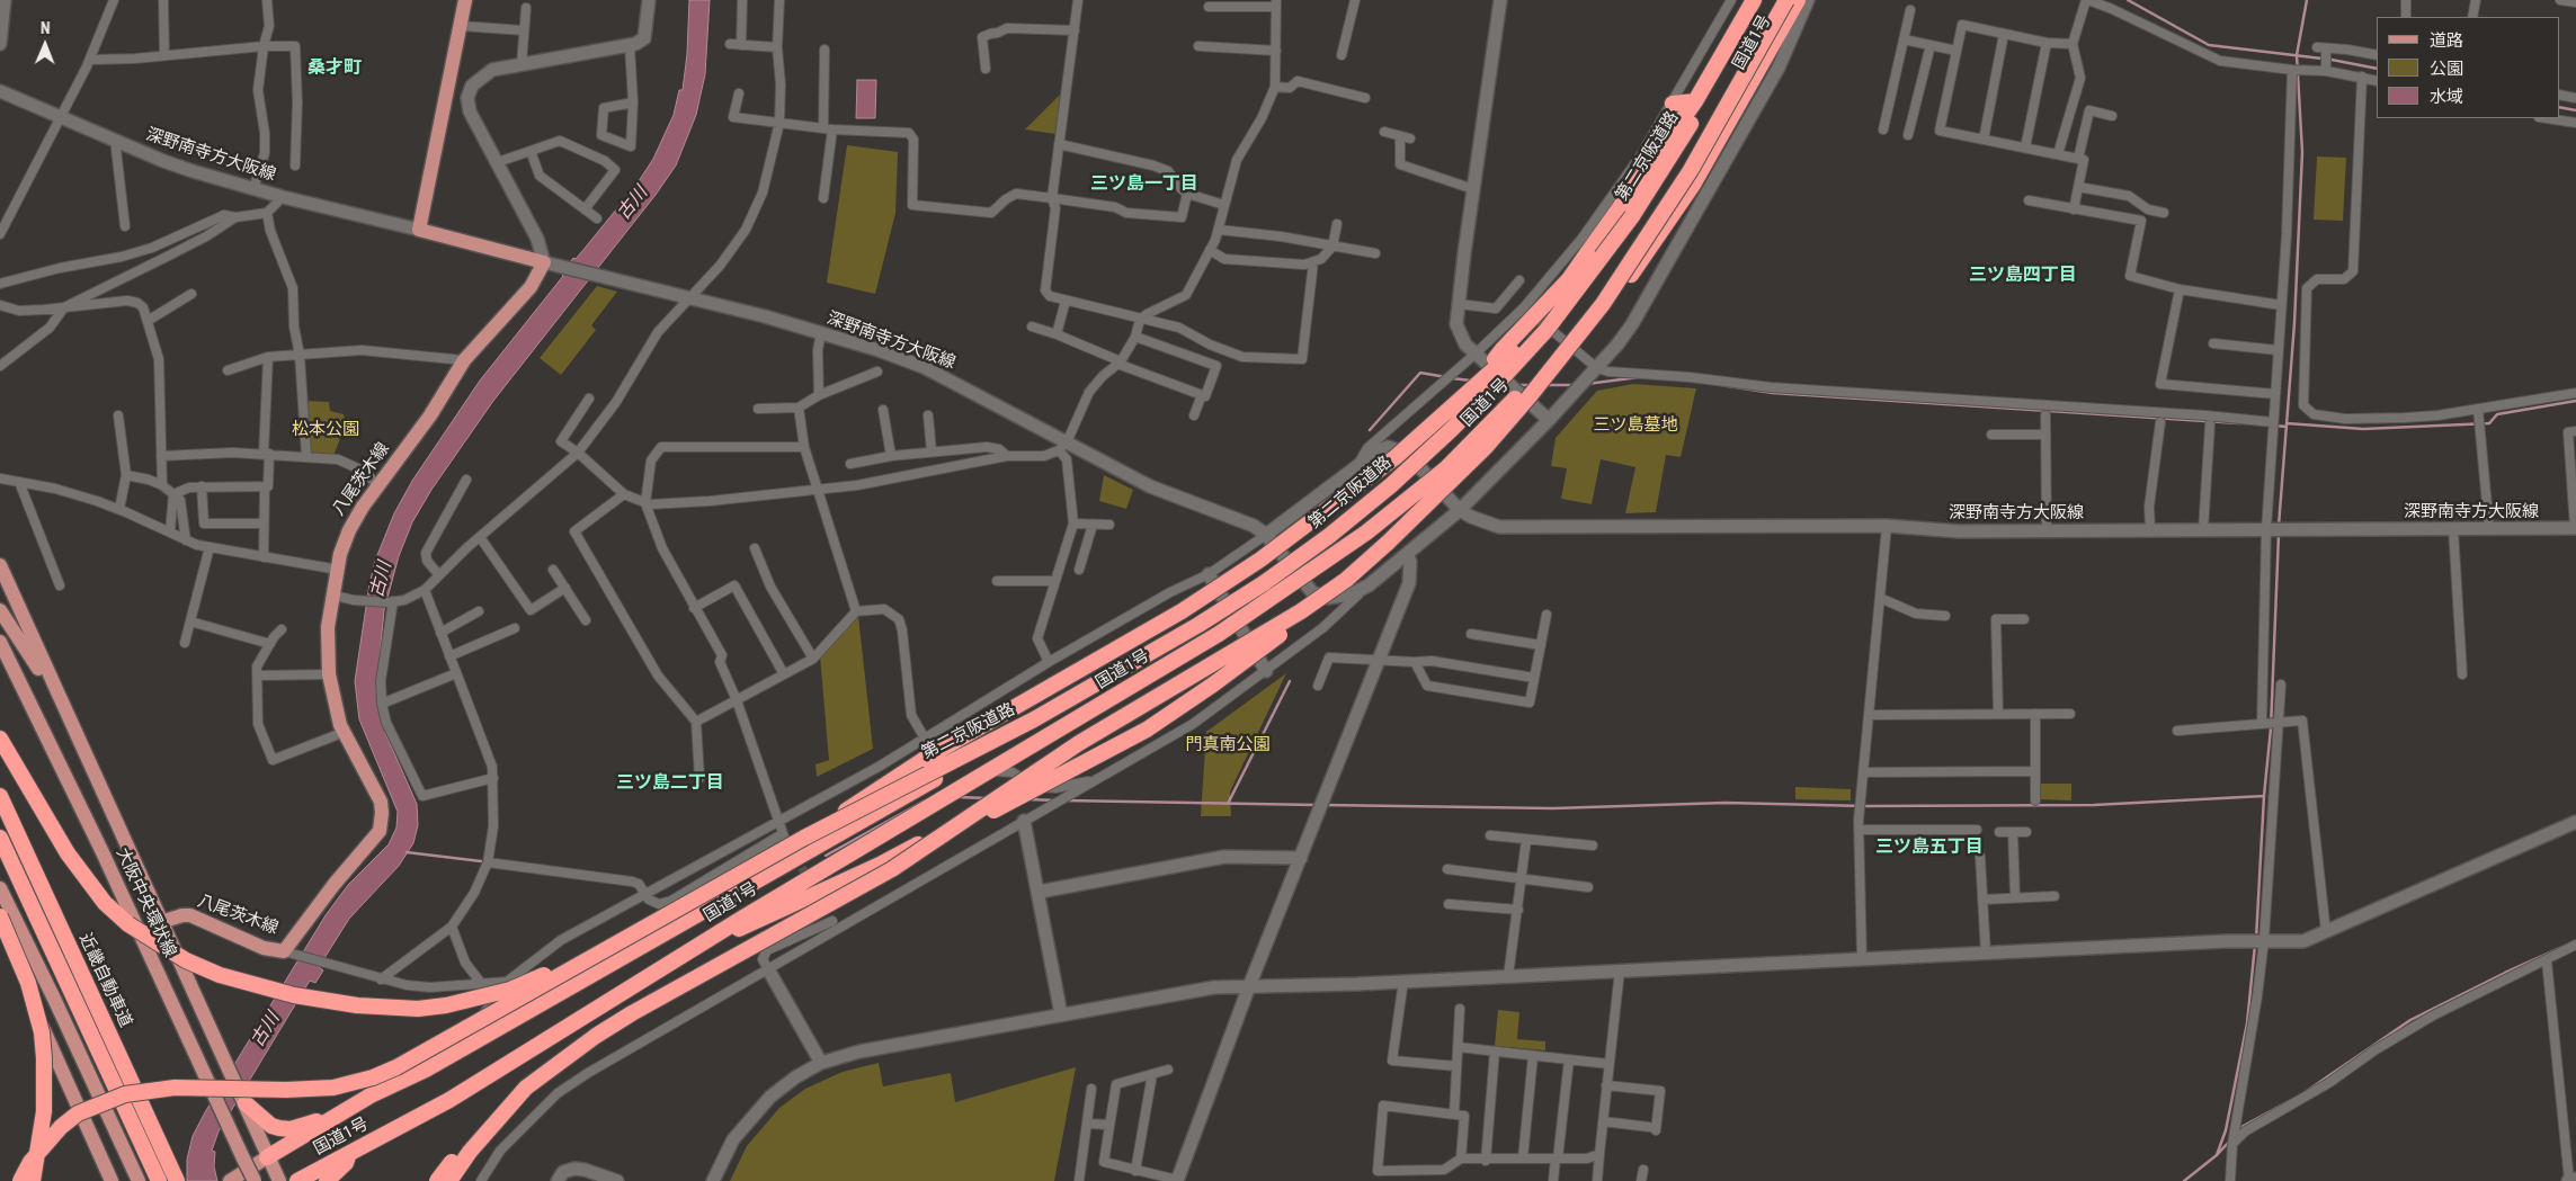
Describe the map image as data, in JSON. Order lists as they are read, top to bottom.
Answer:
{
  "streets": {
    "highway": ["国道1号", "第二京阪道路", "近畿自動車道"],
    "main road": ["八尾茨木線", "大阪中央環状線"],
    "street": ["深野南寺方大阪線"]
  },
  "crossings": [
    ["深野南寺方大阪線", "八尾茨木線"]
  ],
  "districts": [
    "桑才町",
    "三ツ島一丁目",
    "三ツ島四丁目",
    "三ツ島二丁目",
    "三ツ島五丁目"
  ],
  "water": ["古川"],
  "parks": ["三ツ島墓地", "松本公園", "門真南公園"],
  "legend": ["道路", "公園", "水域"],
  "north": "top"
}
